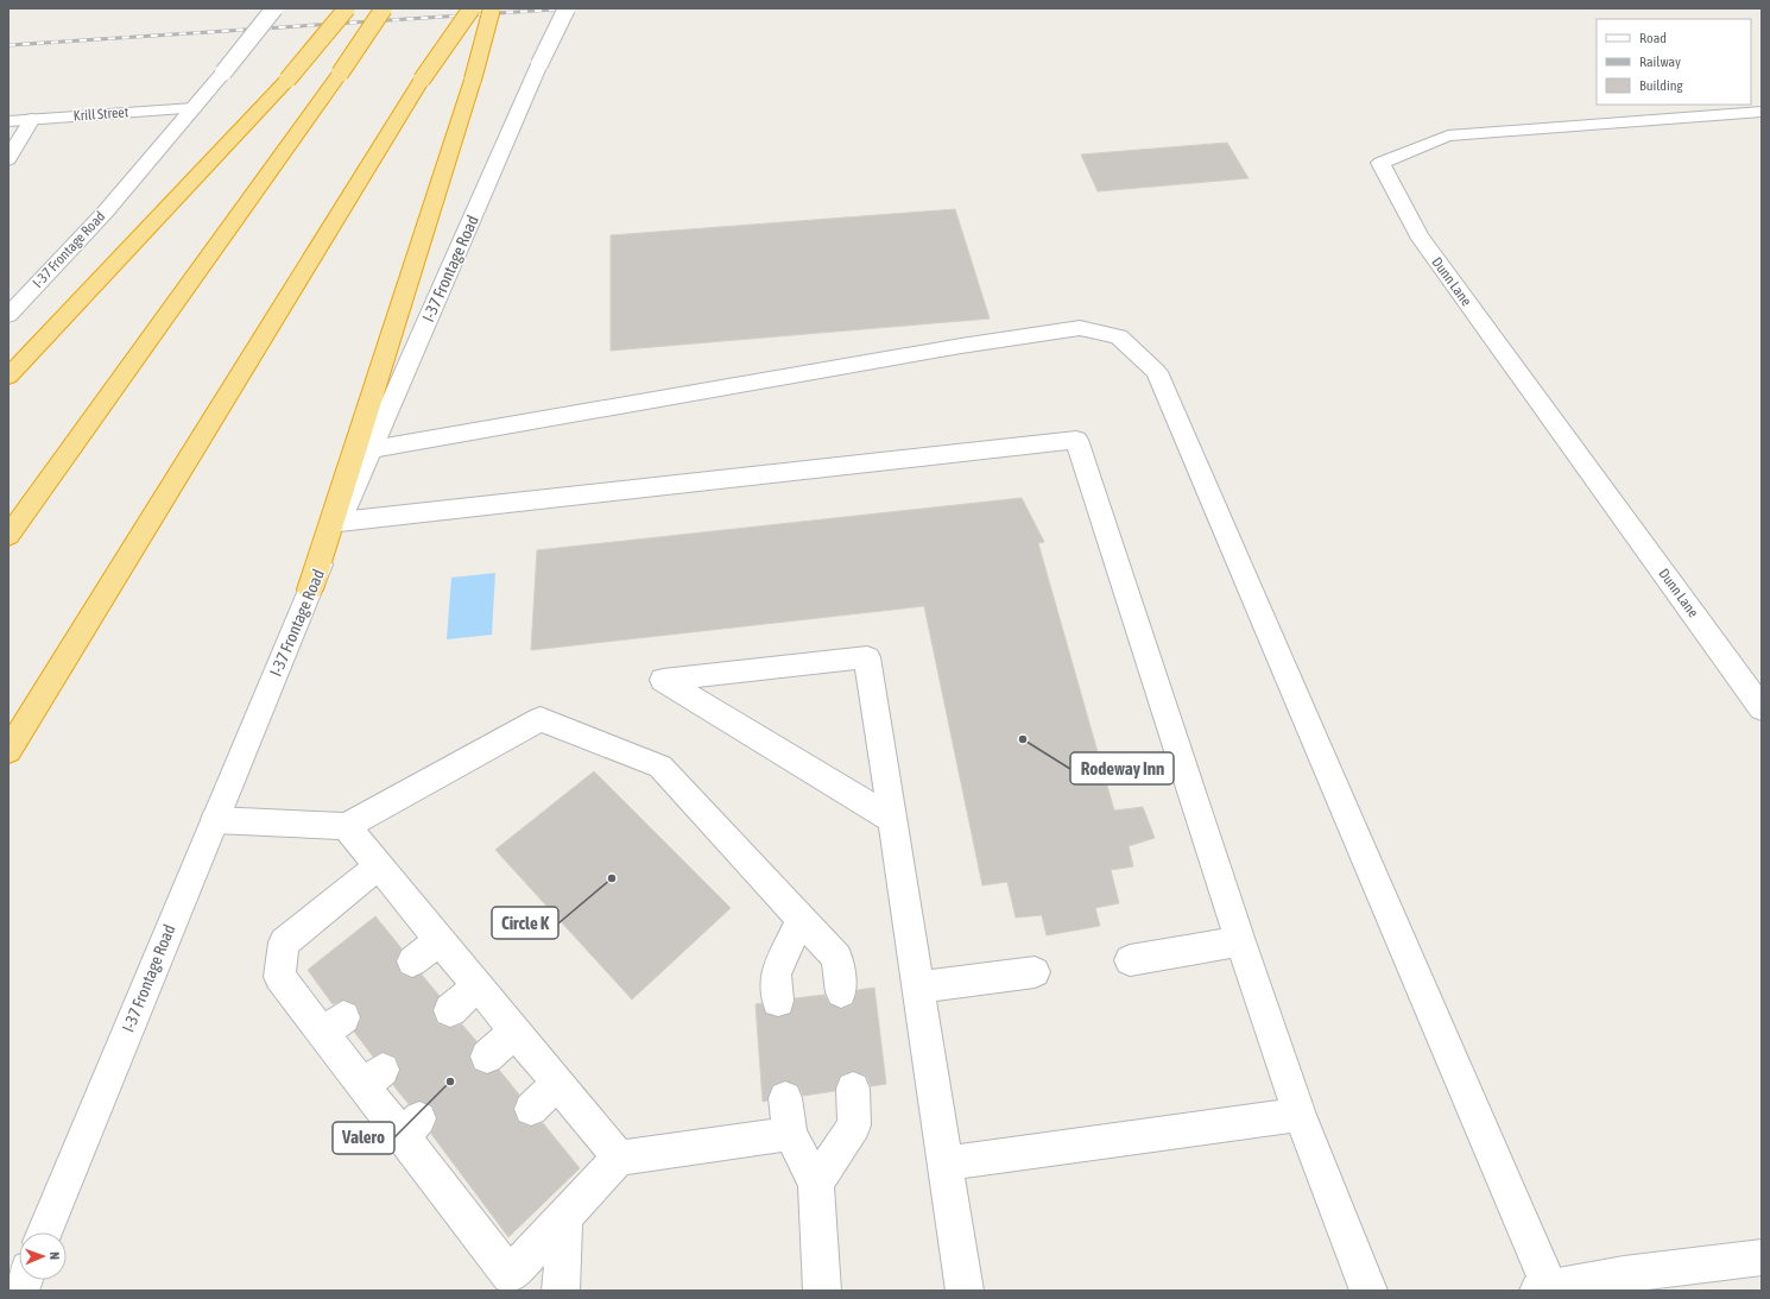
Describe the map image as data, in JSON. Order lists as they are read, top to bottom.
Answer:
{
  "streets": {
    "main road": ["Krill Street", "I-37 Frontage Road", "Dunn Lane"]
  },
  "crossings": [
    ["Krill Street", "I-37 Frontage Road"]
  ],
  "places": ["Rodeway Inn", "Circle K", "Valero"],
  "legend": ["Road", "Railway", "Building"],
  "north": "right"
}
